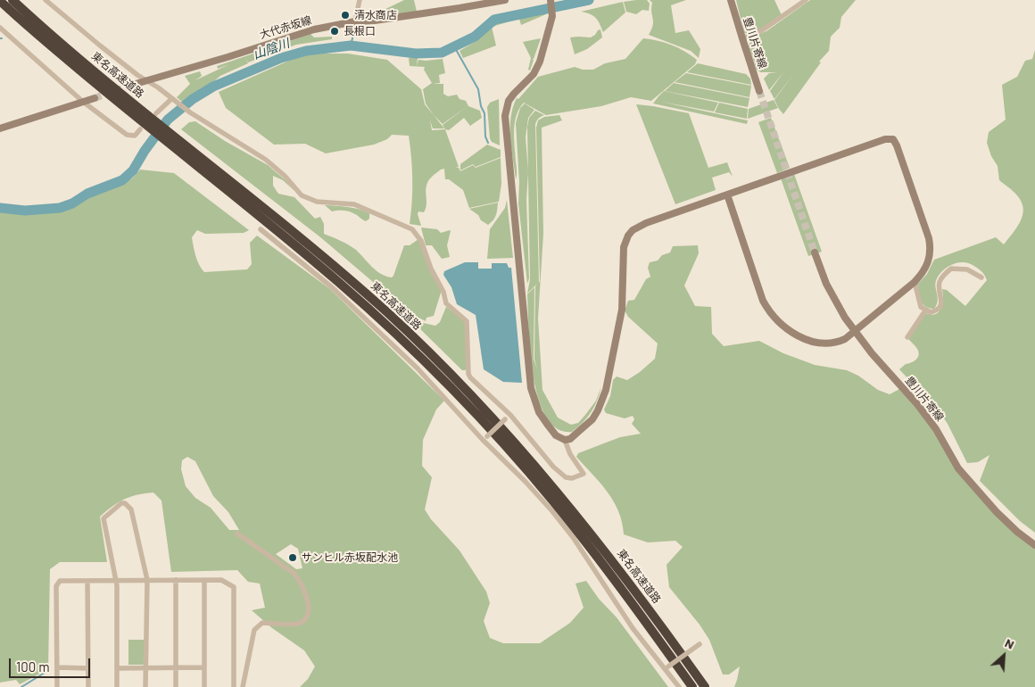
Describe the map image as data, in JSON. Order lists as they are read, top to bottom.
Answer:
{
  "streets": {
    "highway": ["東名高速道路"],
    "street": ["大代赤坂線", "豊川片寄線"]
  },
  "water": ["山陰川"],
  "places": ["清水商店", "長根口", "サンヒル赤坂配水池"],
  "scale_bar": "100 m",
  "north": "top right"
}
